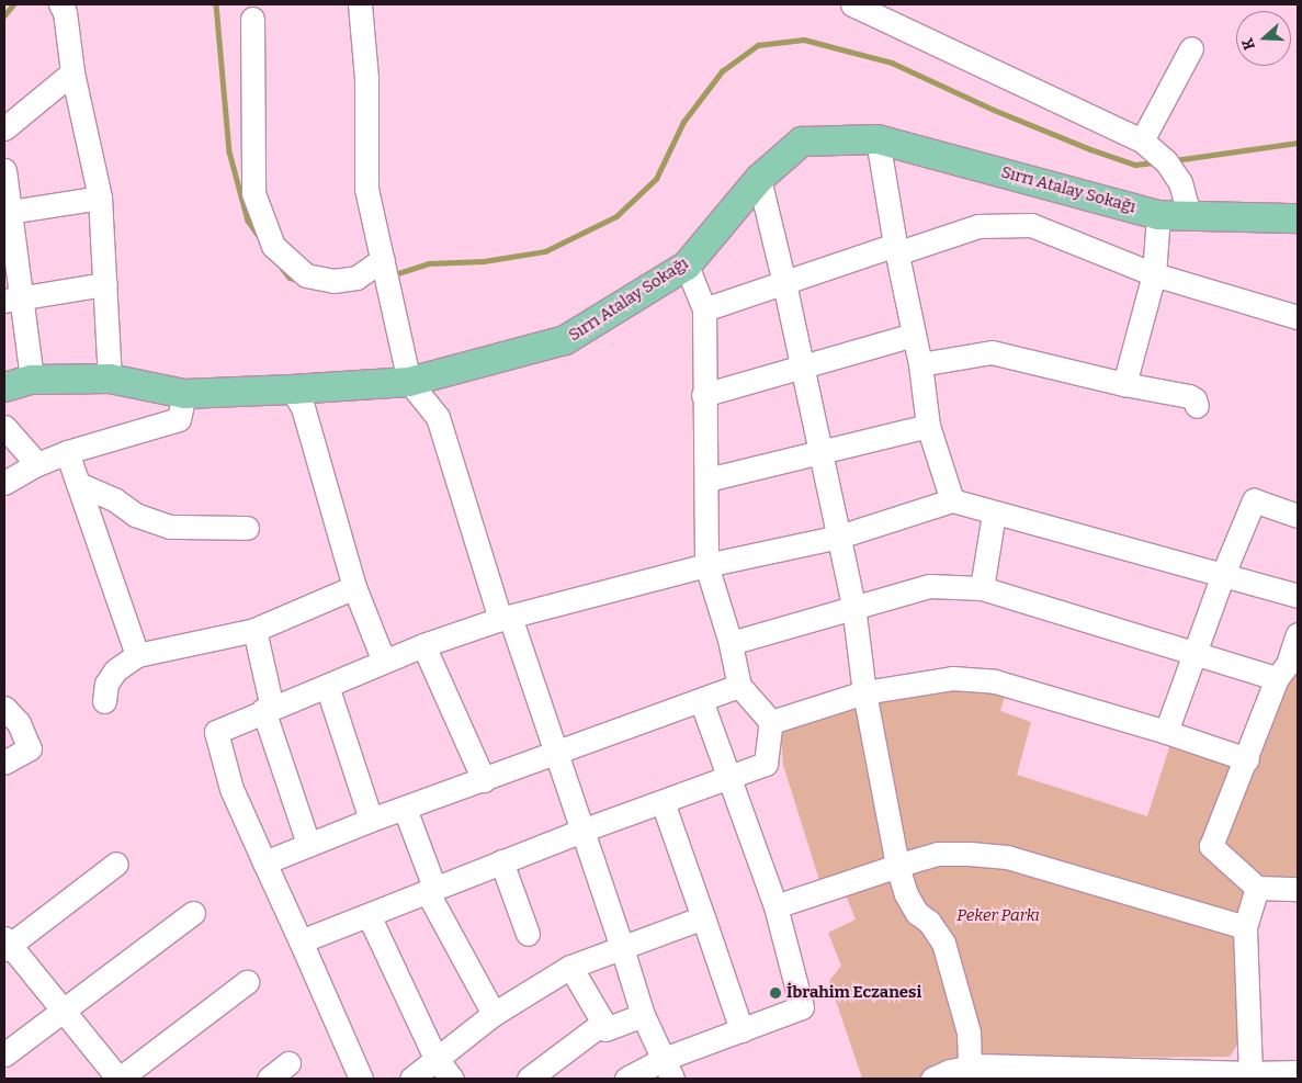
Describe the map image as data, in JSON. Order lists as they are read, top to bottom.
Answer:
{
  "streets": {
    "main road": ["Sırrı Atalay Sokağı"]
  },
  "parks": ["Peker Parkı"],
  "places": ["İbrahim Eczanesi"],
  "north": "left"
}
